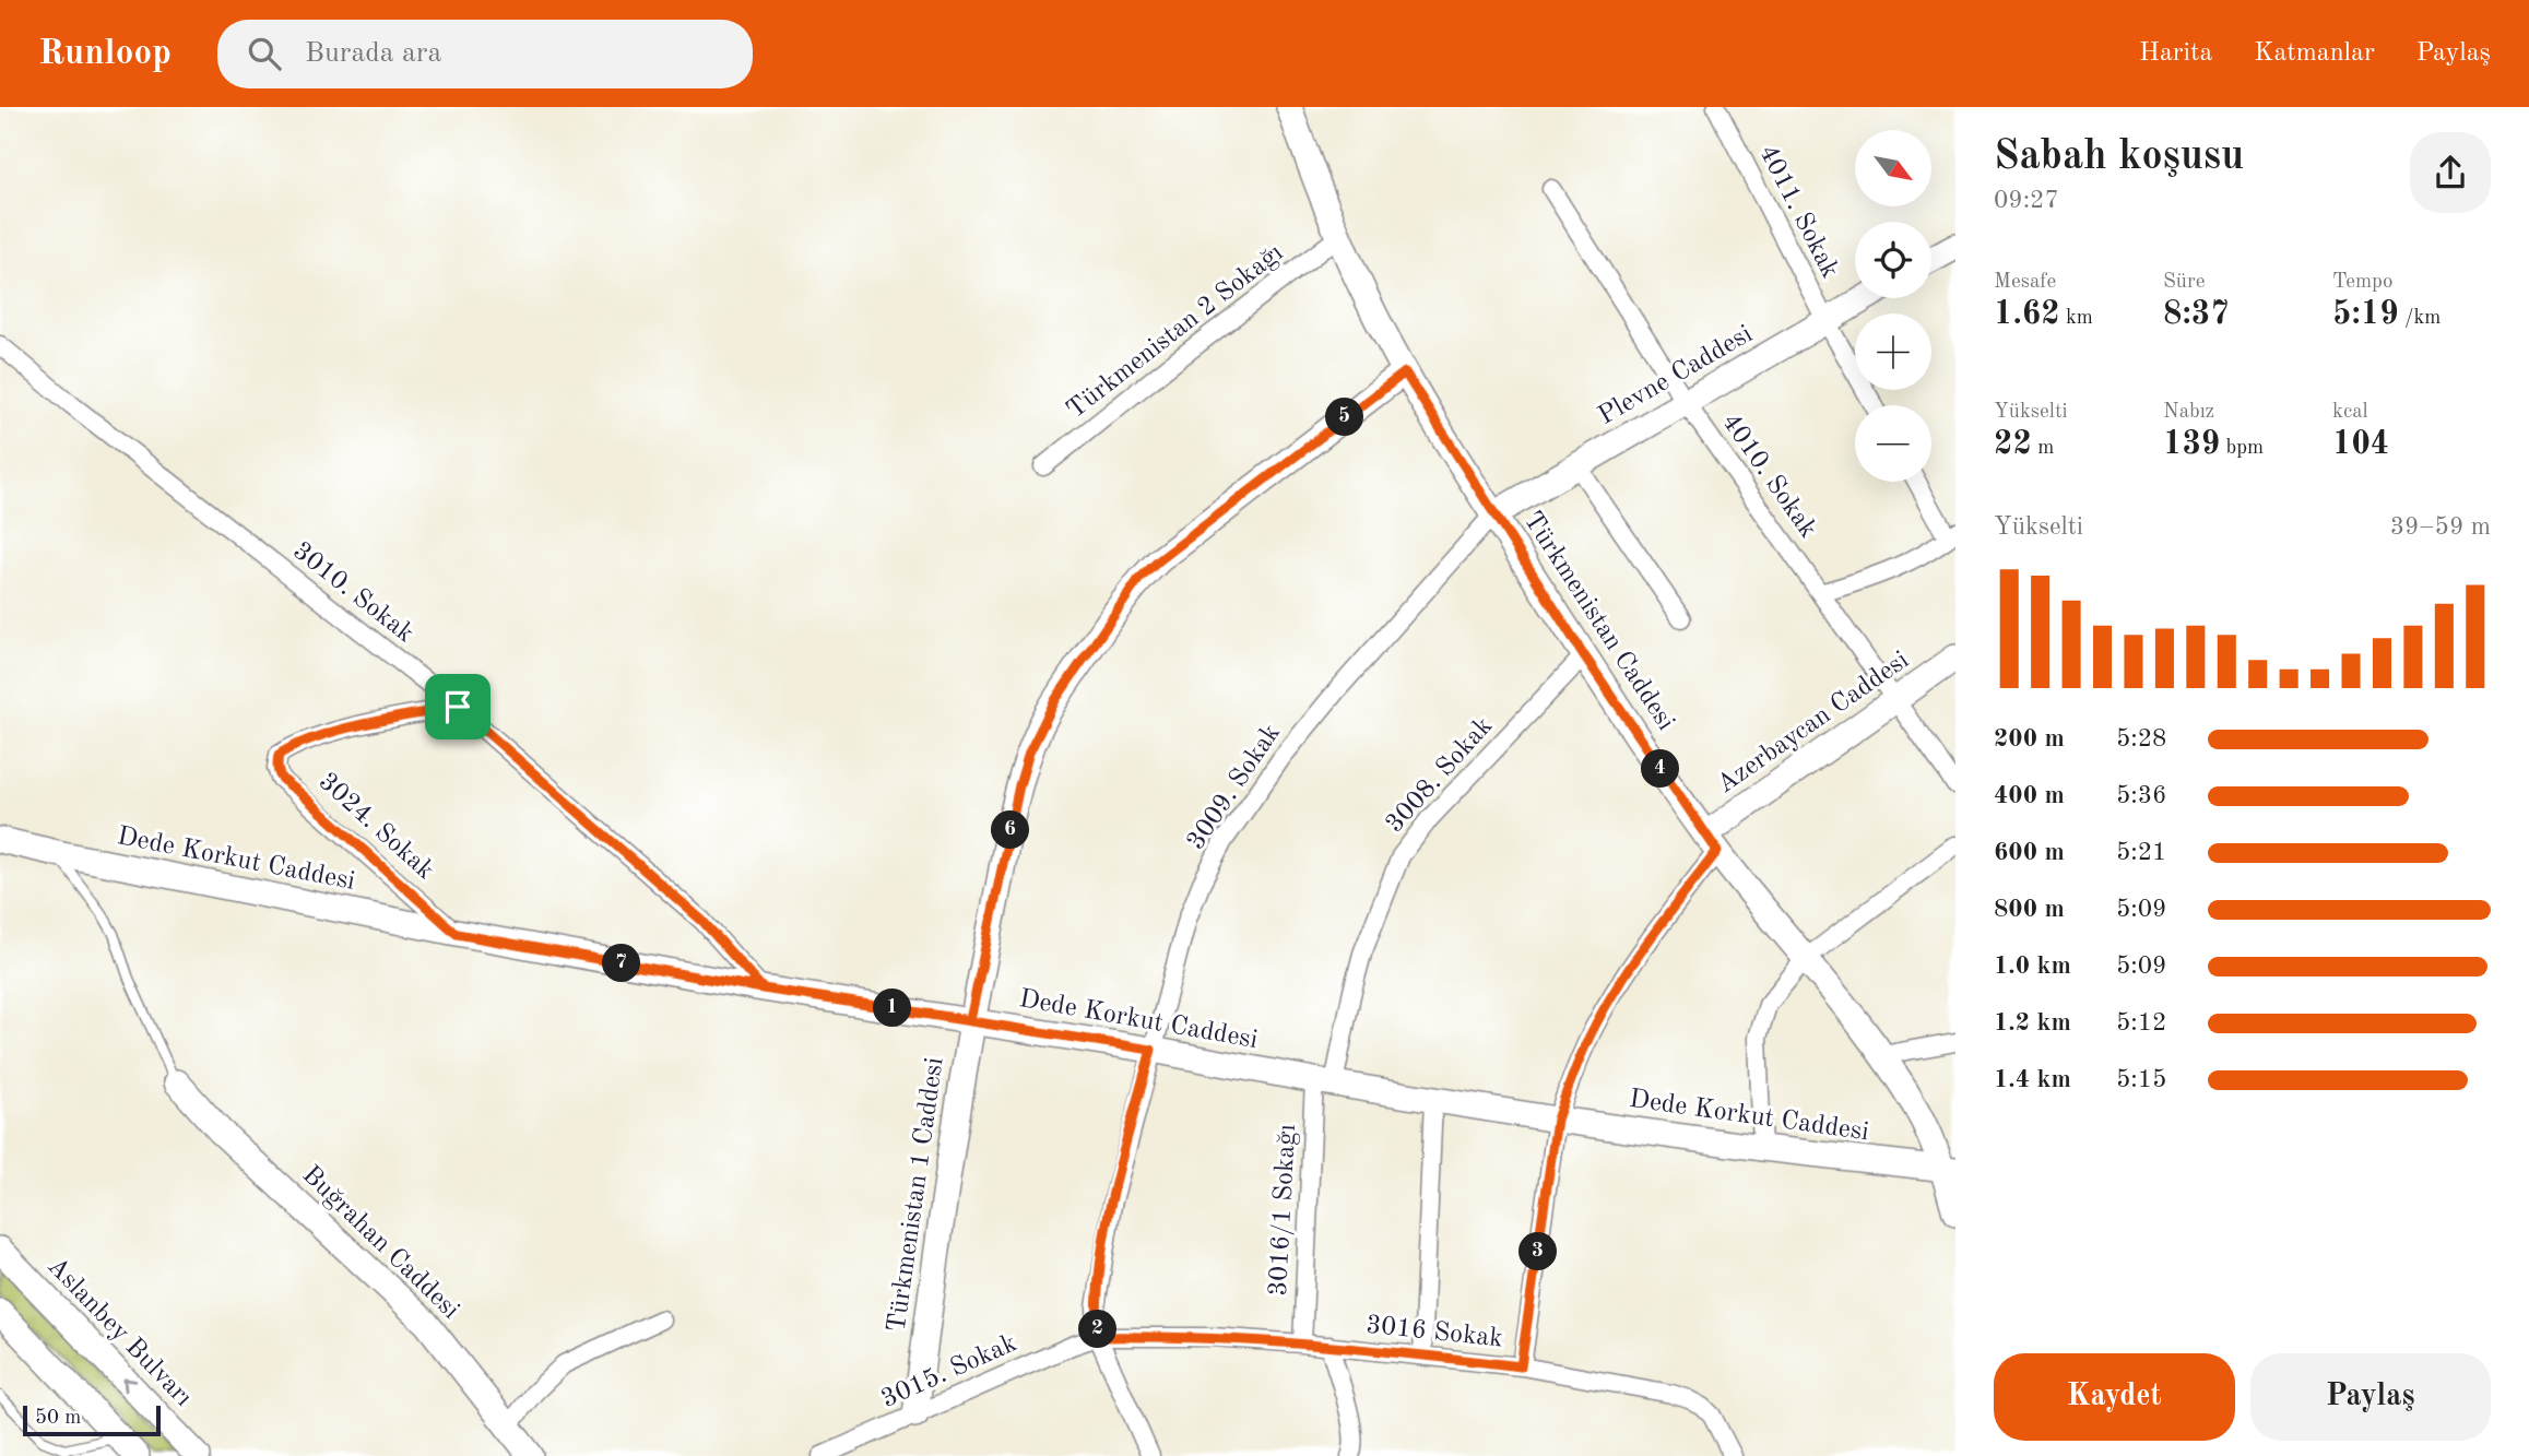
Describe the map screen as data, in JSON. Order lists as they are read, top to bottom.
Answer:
{
  "streets": {
    "street": [
      "4011. Sokak",
      "Türkmenistan 2 Sokağı",
      "Plevne Caddesi",
      "4010. Sokak",
      "3010. Sokak",
      "Türkmenistan Caddesi",
      "Azerbaycan Caddesi",
      "3008. Sokak",
      "3009. Sokak",
      "3024. Sokak",
      "Dede Korkut Caddesi",
      "Türkmenistan 1 Caddesi",
      "3016/1 Sokağı",
      "Buğrahan Caddesi",
      "Aslanbey Bulvarı",
      "3016 Sokak",
      "3015. Sokak"
    ]
  },
  "crossings": [
    ["4011. Sokak", "Plevne Caddesi"],
    ["Türkmenistan 2 Sokağı", "Türkmenistan Caddesi"],
    ["Plevne Caddesi", "4010. Sokak"],
    ["Plevne Caddesi", "Türkmenistan Caddesi"],
    ["Plevne Caddesi", "3009. Sokak"],
    ["4010. Sokak", "Azerbaycan Caddesi"],
    ["3010. Sokak", "3024. Sokak"],
    ["3010. Sokak", "Dede Korkut Caddesi"],
    ["Türkmenistan Caddesi", "Azerbaycan Caddesi"],
    ["Türkmenistan Caddesi", "3008. Sokak"],
    ["Türkmenistan Caddesi", "3009. Sokak"],
    ["Türkmenistan Caddesi", "Dede Korkut Caddesi"],
    ["Türkmenistan Caddesi", "Türkmenistan 1 Caddesi"],
    ["3008. Sokak", "Dede Korkut Caddesi"],
    ["3008. Sokak", "3016/1 Sokağı"],
    ["3009. Sokak", "Dede Korkut Caddesi"],
    ["3009. Sokak", "3016 Sokak"],
    ["3009. Sokak", "3015. Sokak"],
    ["3024. Sokak", "Dede Korkut Caddesi"],
    ["Dede Korkut Caddesi", "Türkmenistan 1 Caddesi"],
    ["Dede Korkut Caddesi", "3016/1 Sokağı"],
    ["Türkmenistan 1 Caddesi", "3015. Sokak"],
    ["3016/1 Sokağı", "3016 Sokak"],
    ["3016 Sokak", "3015. Sokak"]
  ],
  "scale_bar": "50 m",
  "north": "bottom right",
  "page": {
    "header": "Runloop",
    "search": "Burada ara",
    "nav": ["Harita", "Katmanlar", "Paylaş"],
    "heading": ["Sabah koşusu", "09:27"],
    "map_buttons": ["+", "−"],
    "stats": [
      ["Mesafe", "1.62 km"],
      ["Süre", "8:37"],
      ["Tempo", "5:19 /km"],
      ["Yükselti", "22 m"],
      ["Nabız", "139 bpm"],
      ["kcal", "104"]
    ],
    "pins": [
      "5",
      "4",
      "6",
      "7",
      "1",
      "3",
      "2"
    ],
    "chart": ["Yükselti", "39–59 m"],
    "list": [
      {
        "name": "200 m",
        "note": "5:28"
      },
      {
        "name": "400 m",
        "note": "5:36"
      },
      {
        "name": "600 m",
        "note": "5:21"
      },
      {
        "name": "800 m",
        "note": "5:09"
      },
      {
        "name": "1.0 km",
        "note": "5:09"
      },
      {
        "name": "1.2 km",
        "note": "5:12"
      },
      {
        "name": "1.4 km",
        "note": "5:15"
      }
    ],
    "buttons": ["Kaydet", "Paylaş"],
    "scale": "50 m"
  }
}
